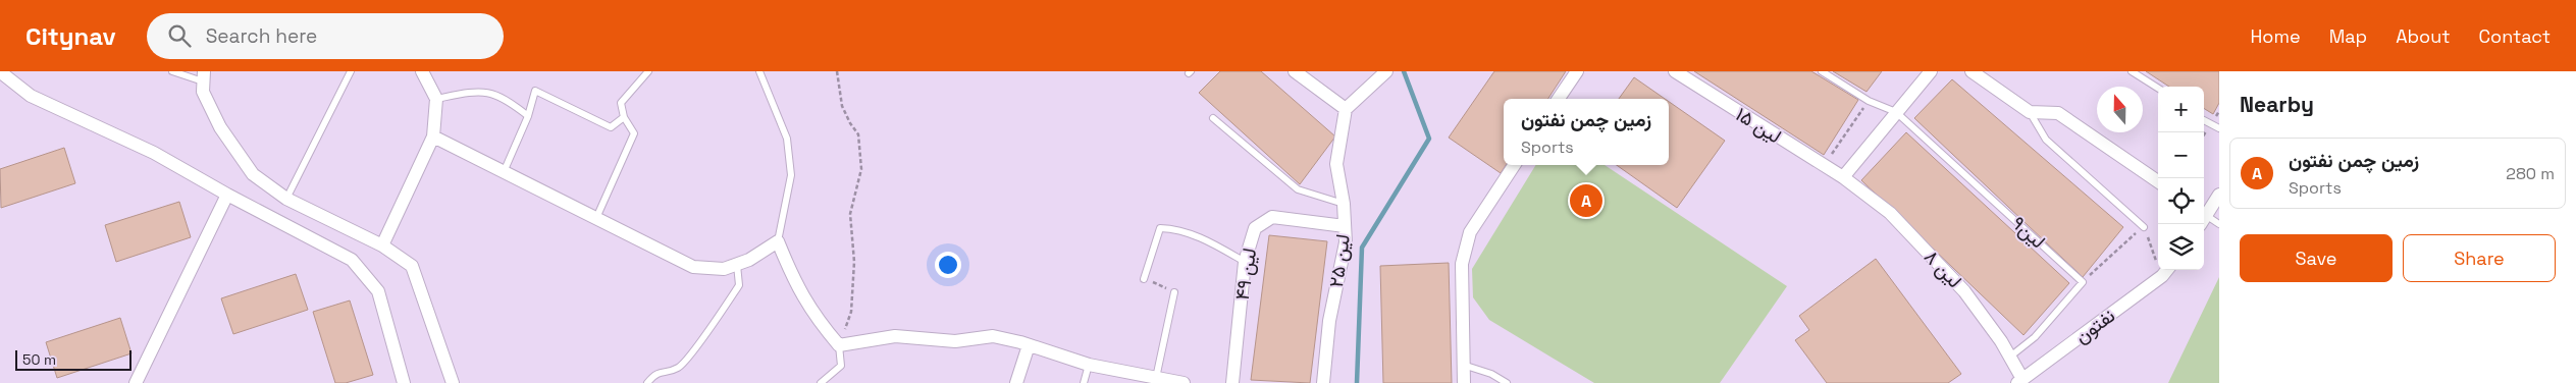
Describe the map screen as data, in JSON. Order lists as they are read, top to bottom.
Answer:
{
  "streets": {
    "street": [
      "لین ۱۵",
      "لین ۲۵",
      "لین ۸",
      "لین ۴۹",
      "نفتون"
    ],
    "lane": ["لین۹"]
  },
  "crossings": [
    ["لین ۱۵", "لین ۸"],
    ["لین ۲۵", "لین ۴۹"],
    ["لین ۸", "نفتون"]
  ],
  "scale_bar": "50 m",
  "north": "top",
  "page": {
    "header": "Citynav",
    "search": "Search here",
    "nav": [
      "Home",
      "Map",
      "About",
      "Contact"
    ],
    "heading": "Nearby",
    "map_buttons": ["+", "−"],
    "popup": ["زمین چمن نفتون", "Sports"],
    "list": [
      {
        "mark": "A",
        "name": "زمین چمن نفتون",
        "note": "Sports",
        "value": "280 m"
      }
    ],
    "pins": "A",
    "buttons": ["Save", "Share"],
    "scale": "50 m"
  }
}
